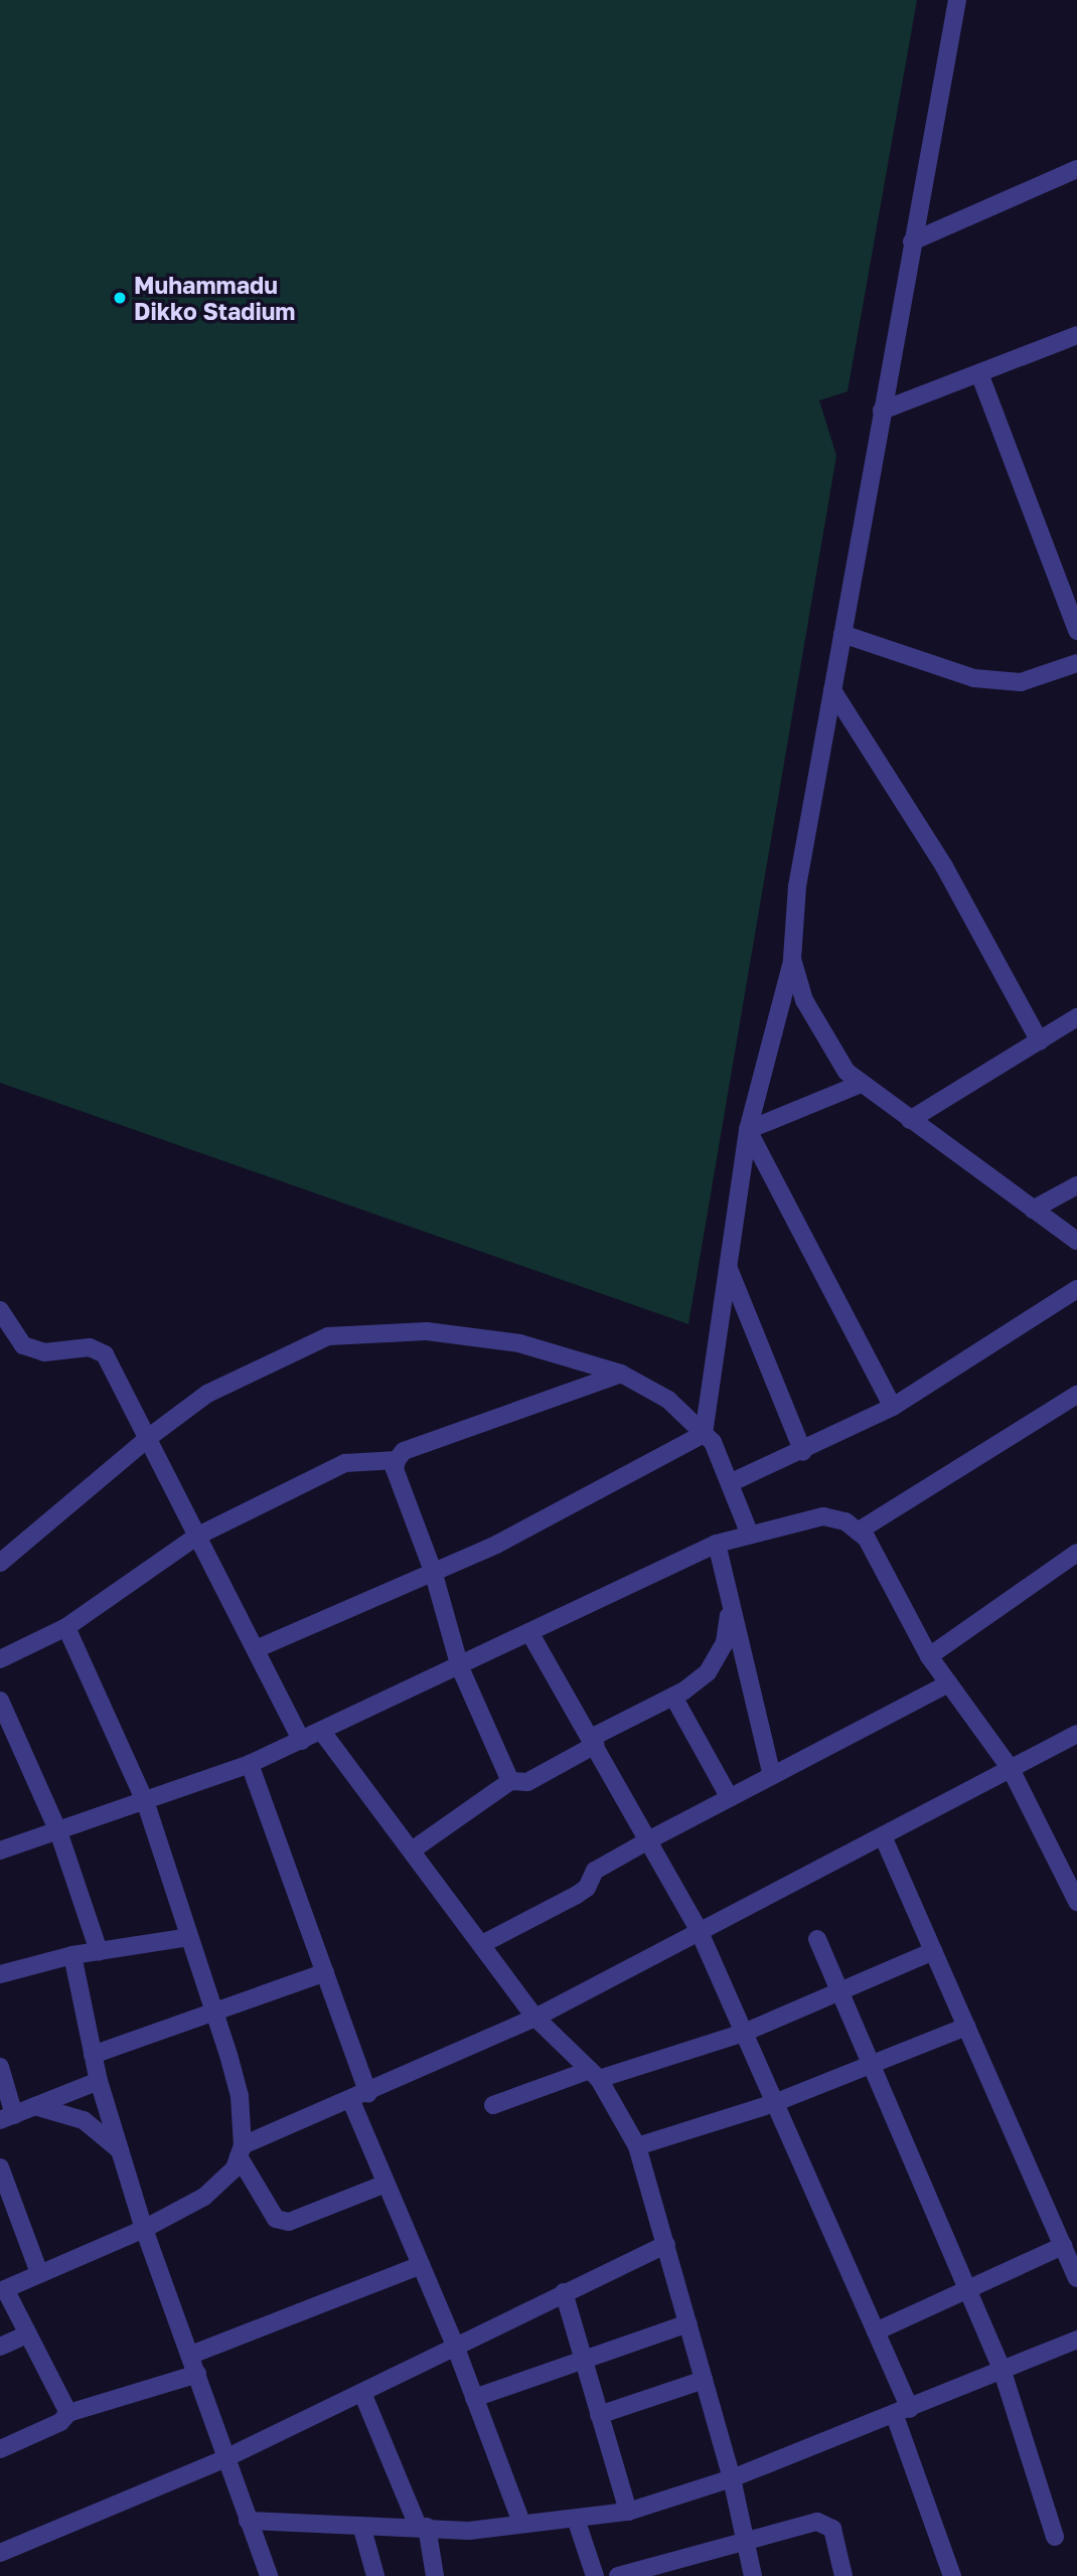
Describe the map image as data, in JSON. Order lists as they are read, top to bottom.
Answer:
{
  "places": ["Muhammadu Dikko Stadium"]
}
